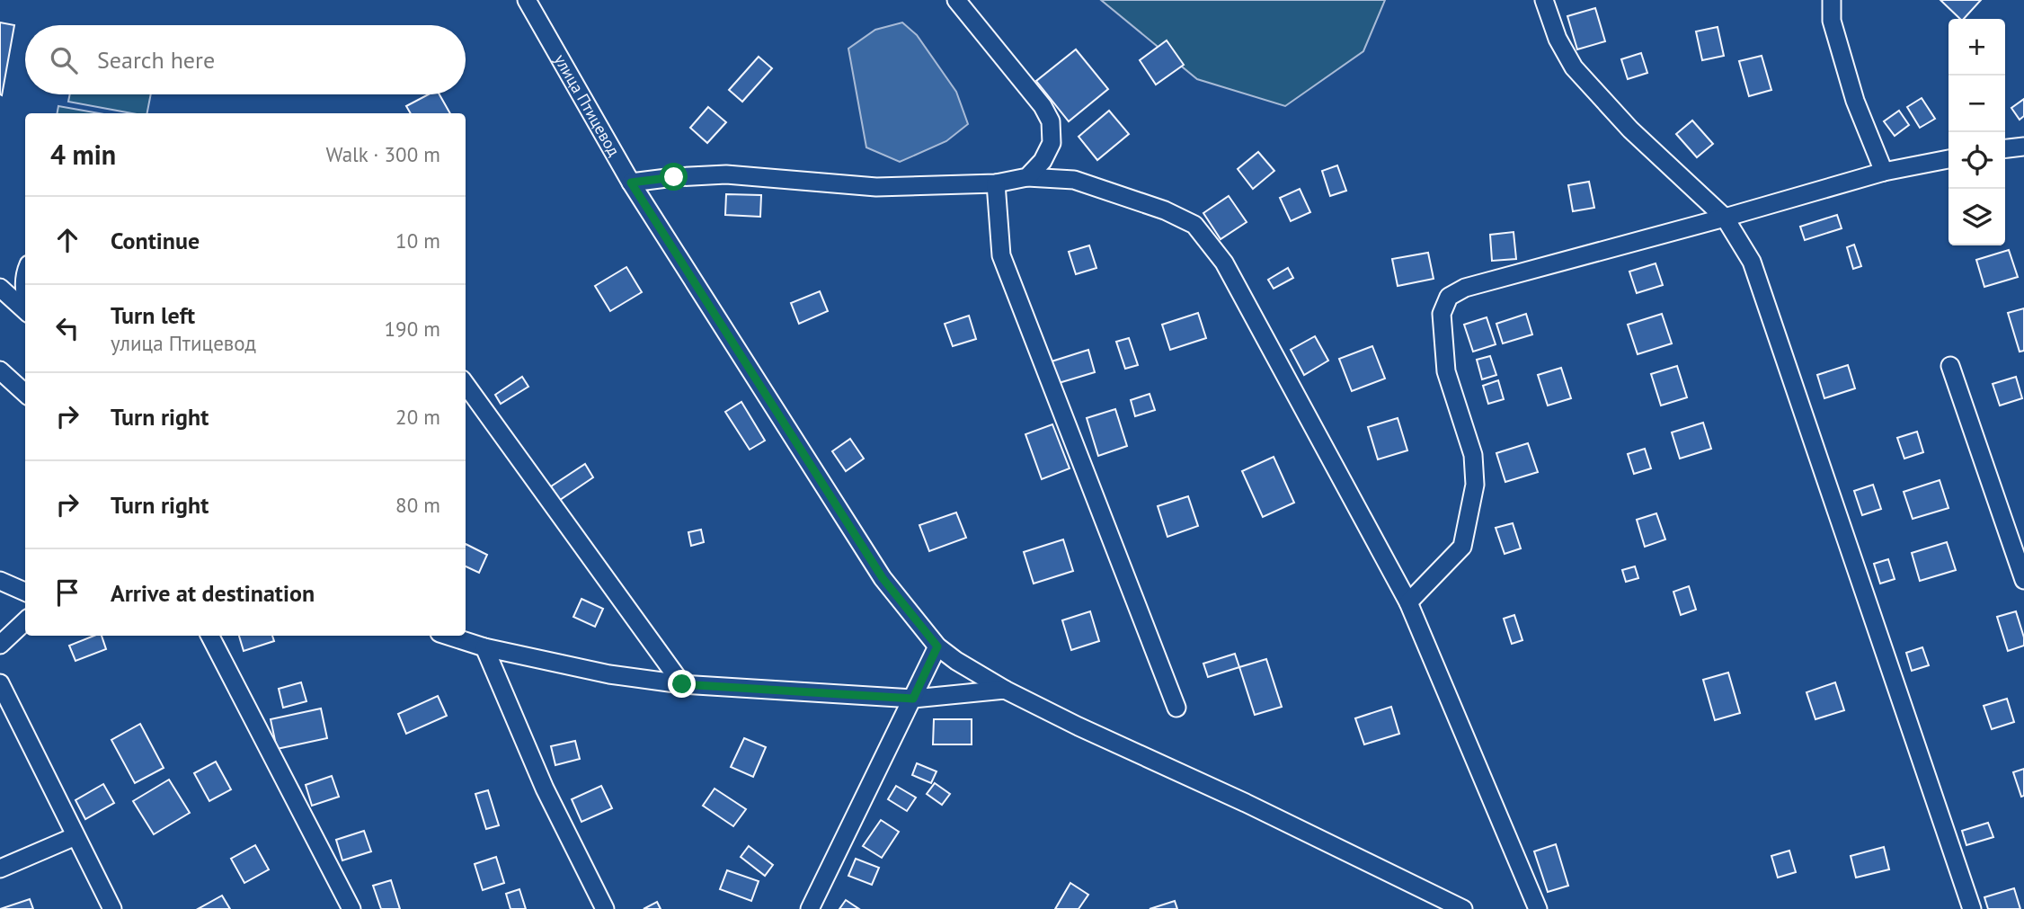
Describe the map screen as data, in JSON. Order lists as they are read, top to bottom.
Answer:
{
  "streets": {
    "street": ["улица Птицевод"]
  },
  "page": {
    "map_buttons": ["+", "−"],
    "search": "Search here",
    "heading": ["4 min", "Walk · 300 m"],
    "list": [
      ["Continue", "10 m"],
      ["Turn left", "улица Птицевод", "190 m"],
      ["Turn right", "20 m"],
      ["Turn right", "80 m"],
      "Arrive at destination"
    ]
  }
}
